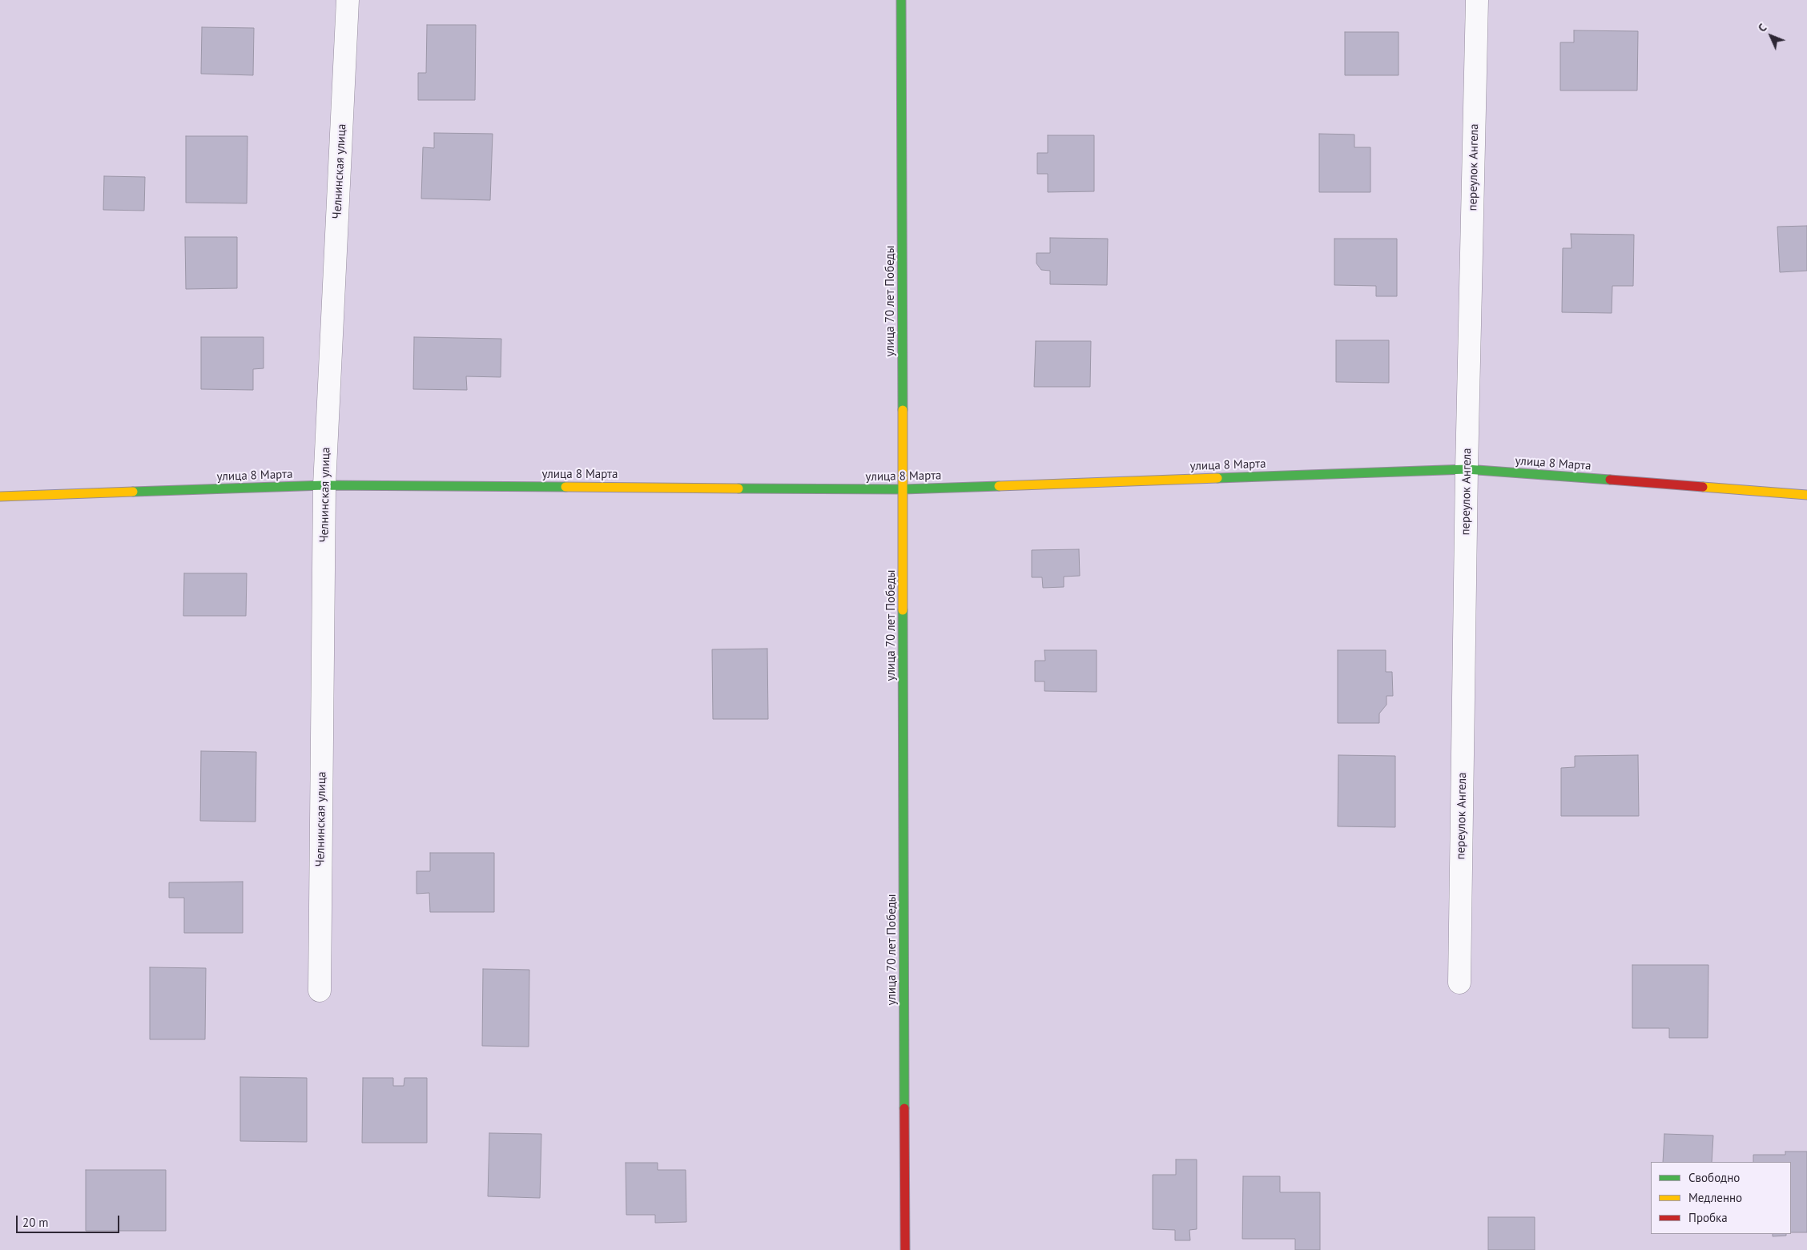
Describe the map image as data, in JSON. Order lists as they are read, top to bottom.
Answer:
{
  "streets": {
    "street": [
      "переулок Ангела",
      "Челнинская улица",
      "улица 70 лет Победы",
      "улица 8 Марта"
    ]
  },
  "crossings": [
    ["переулок Ангела", "улица 8 Марта"],
    ["Челнинская улица", "улица 8 Марта"],
    ["улица 70 лет Победы", "улица 8 Марта"]
  ],
  "legend": ["Свободно", "Медленно", "Пробка"],
  "scale_bar": "20 m",
  "north": "top left"
}
